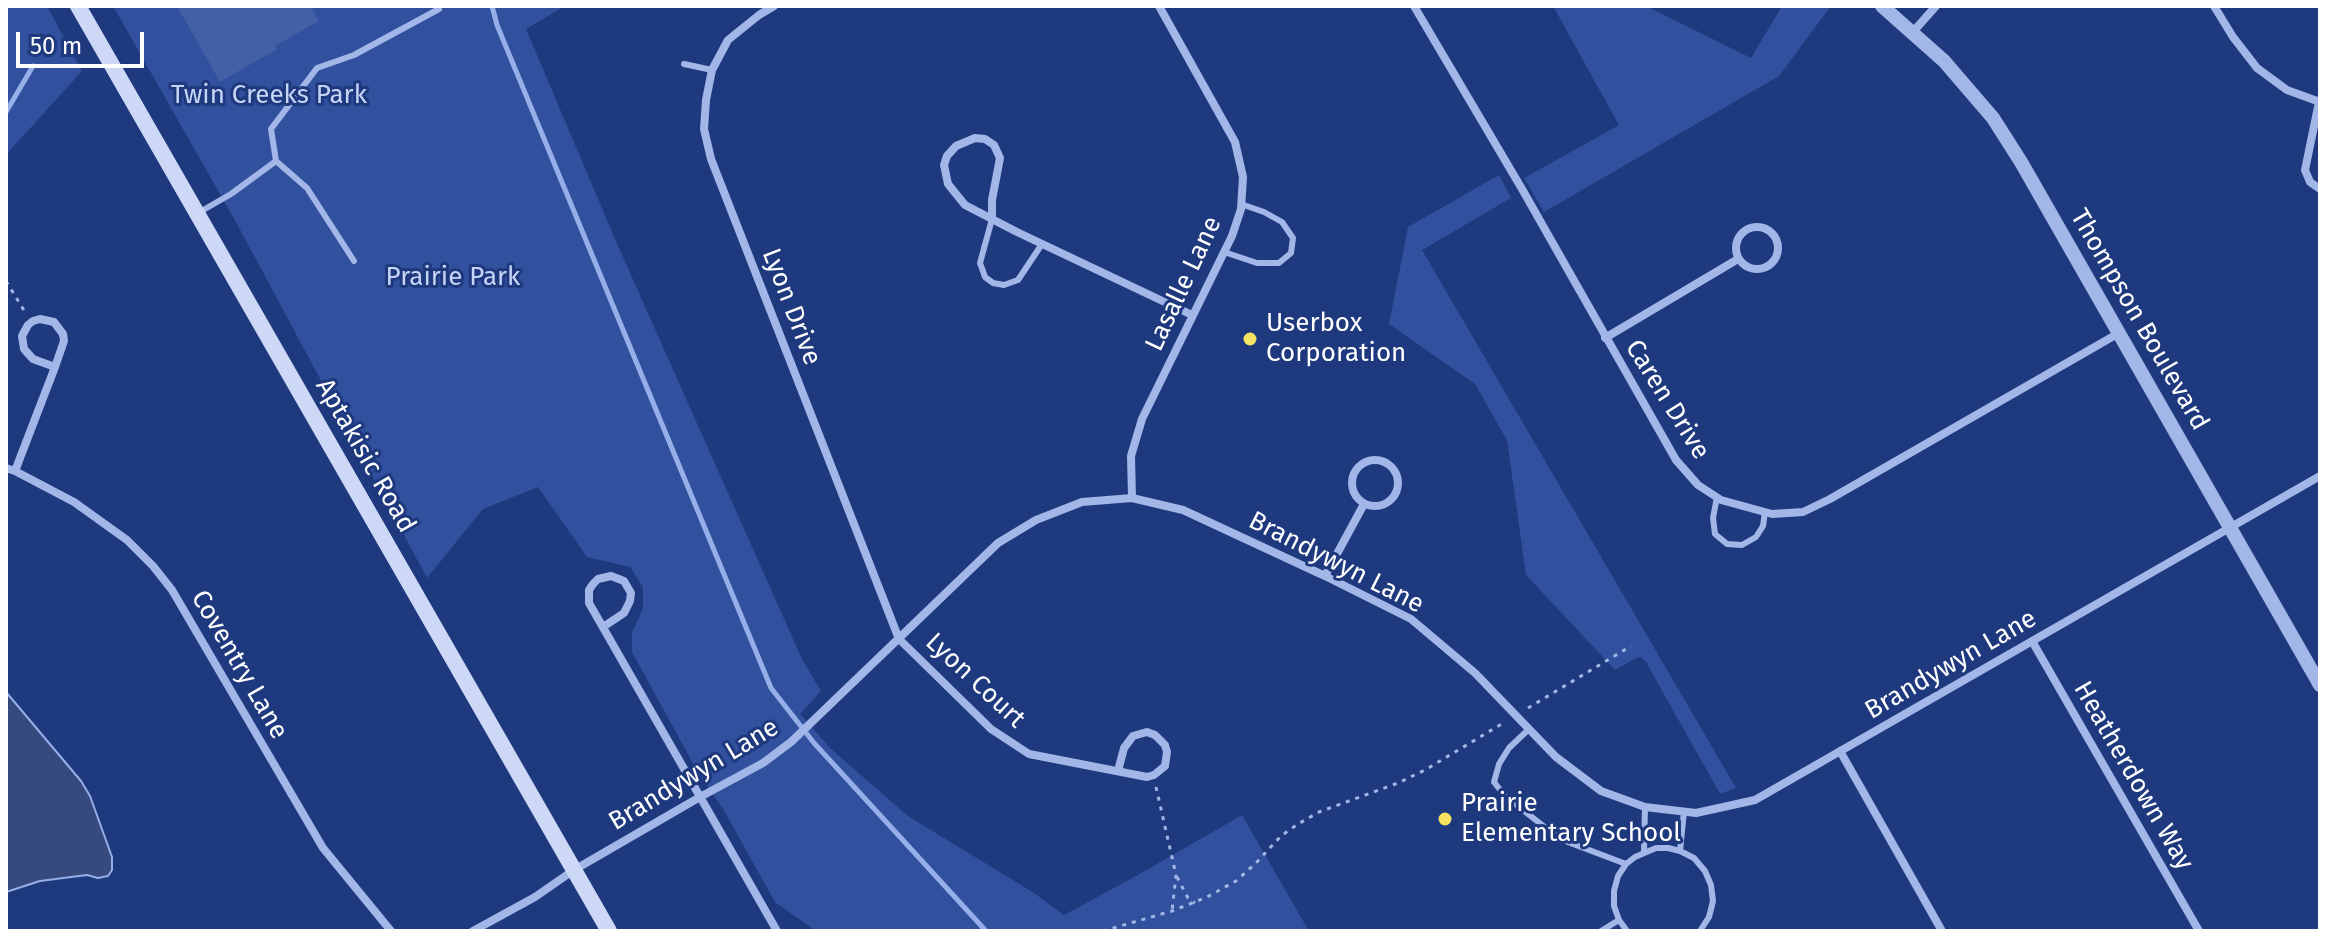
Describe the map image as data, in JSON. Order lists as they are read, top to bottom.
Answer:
{
  "streets": {
    "main road": ["Aptakisic Road"],
    "street": [
      "Lasalle Lane",
      "Lyon Drive",
      "Thompson Boulevard",
      "Caren Drive",
      "Brandywyn Lane",
      "Coventry Lane",
      "Lyon Court",
      "Heatherdown Way"
    ]
  },
  "crossings": [
    ["Lasalle Lane", "Brandywyn Lane"],
    ["Lyon Drive", "Brandywyn Lane"],
    ["Lyon Drive", "Lyon Court"],
    ["Thompson Boulevard", "Caren Drive"],
    ["Thompson Boulevard", "Brandywyn Lane"],
    ["Aptakisic Road", "Brandywyn Lane"],
    ["Brandywyn Lane", "Lyon Court"],
    ["Brandywyn Lane", "Heatherdown Way"]
  ],
  "parks": ["Twin Creeks Park", "Prairie Park"],
  "places": ["Userbox Corporation", "Prairie Elementary School"],
  "scale_bar": "50 m"
}
